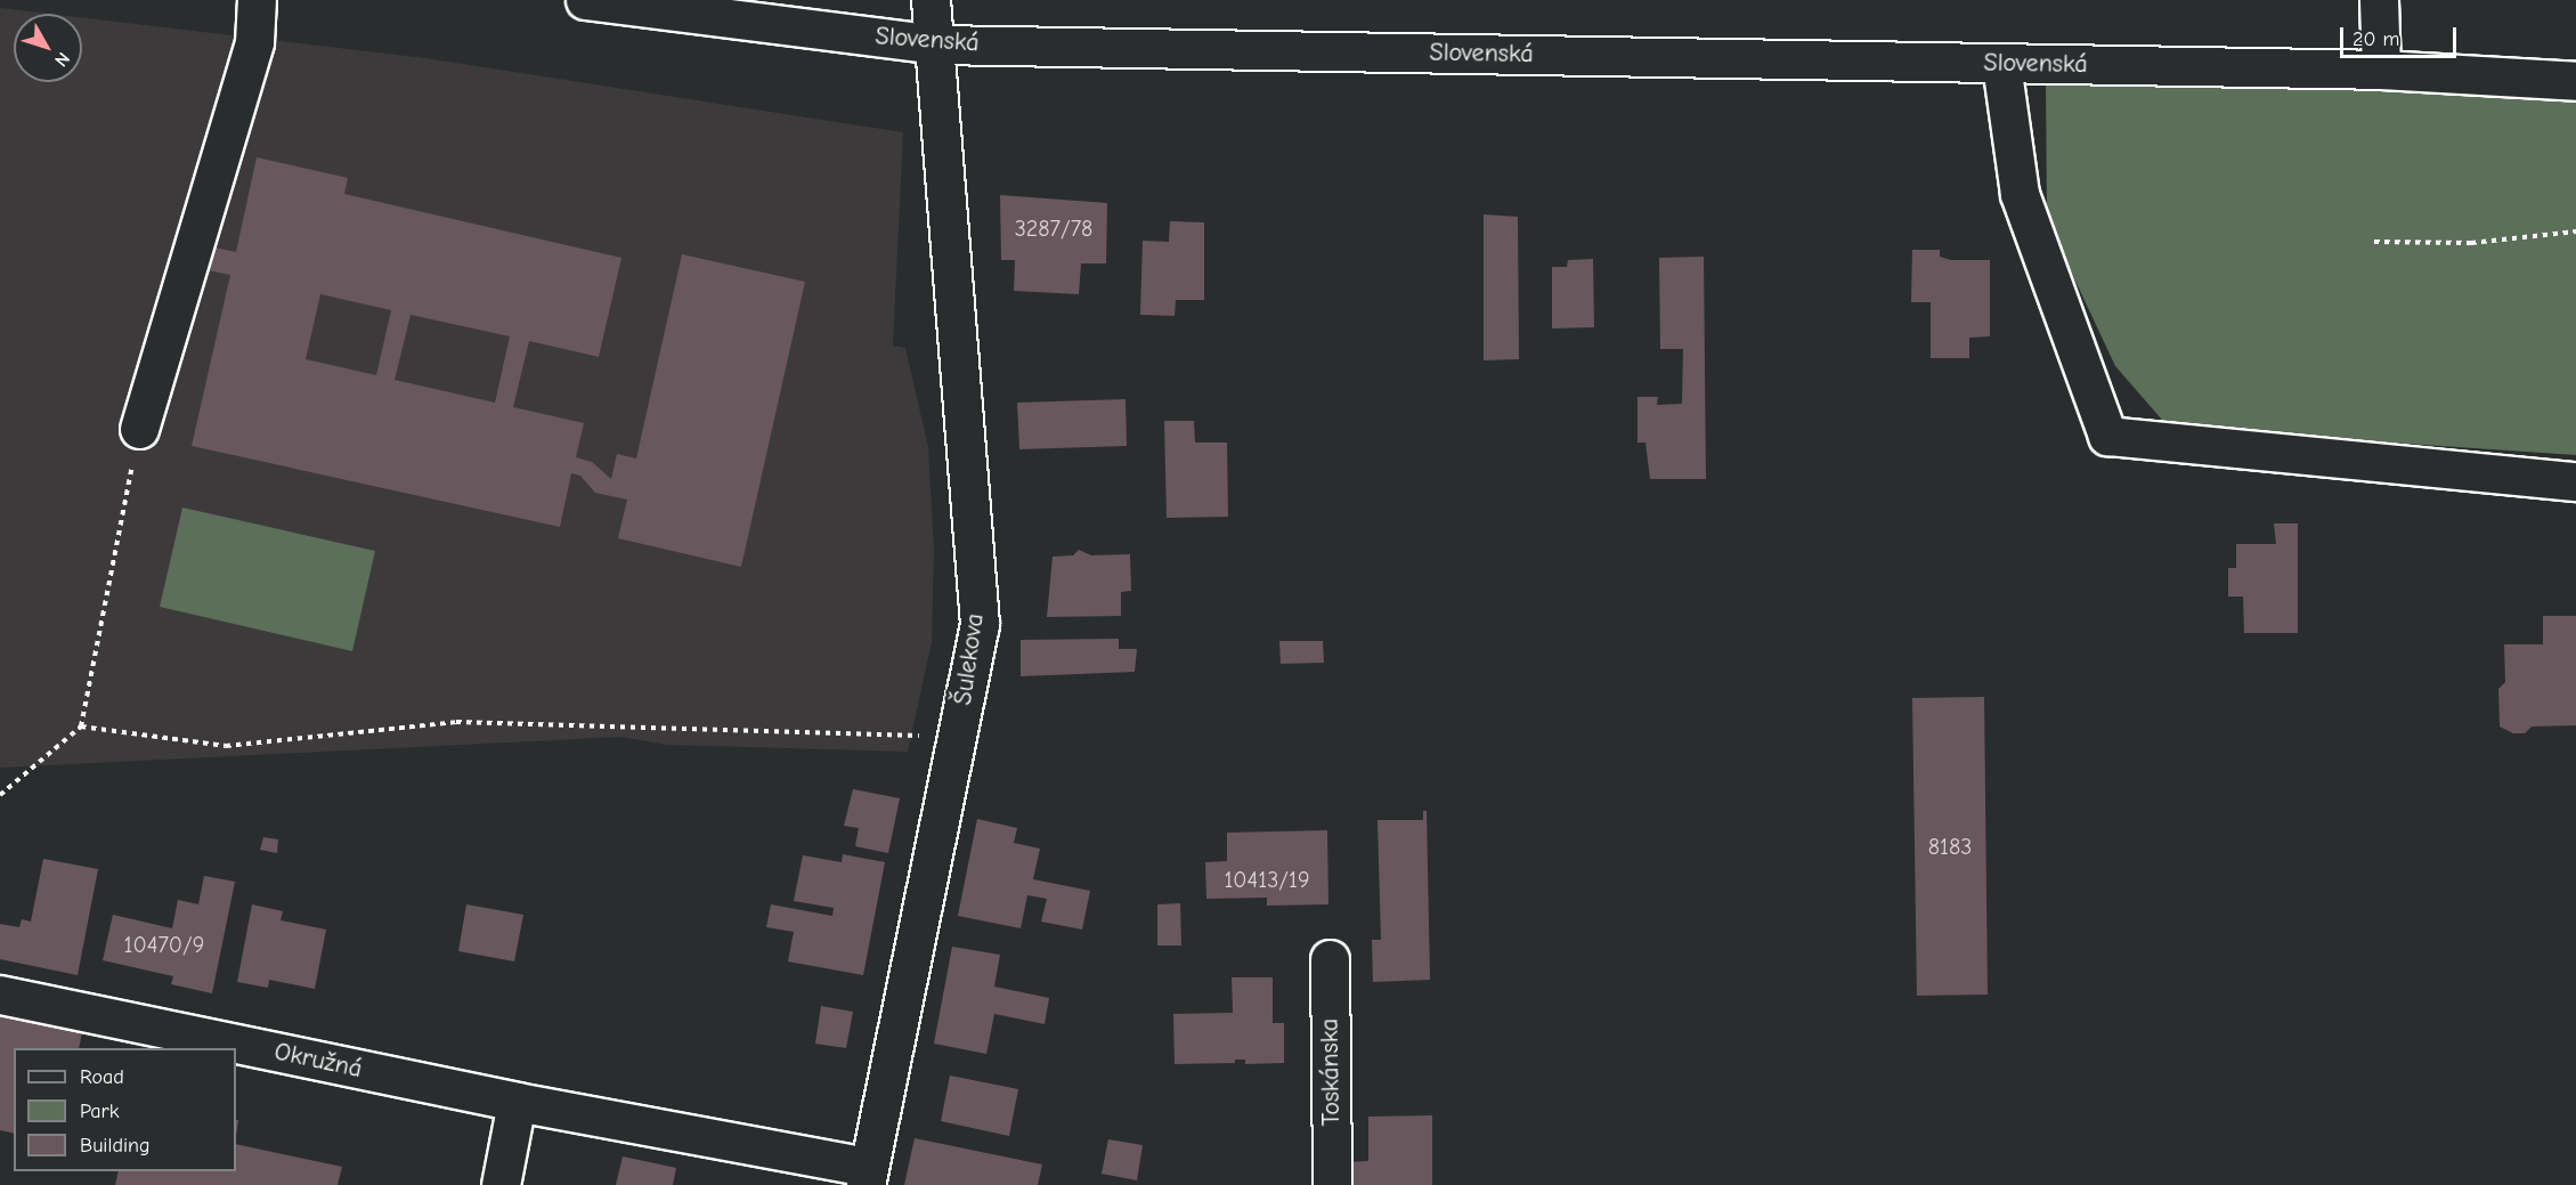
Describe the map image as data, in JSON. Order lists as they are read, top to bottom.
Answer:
{
  "streets": {
    "street": [
      "Slovenská",
      "Šulekova",
      "Okružná",
      "Toskánska"
    ]
  },
  "crossings": [
    ["Slovenská", "Šulekova"],
    ["Šulekova", "Okružná"]
  ],
  "house_numbers": [
    "3287/78",
    "8183",
    "10413/19",
    "10470/9"
  ],
  "legend": ["Road", "Park", "Building"],
  "scale_bar": "20 m",
  "north": "bottom right"
}
